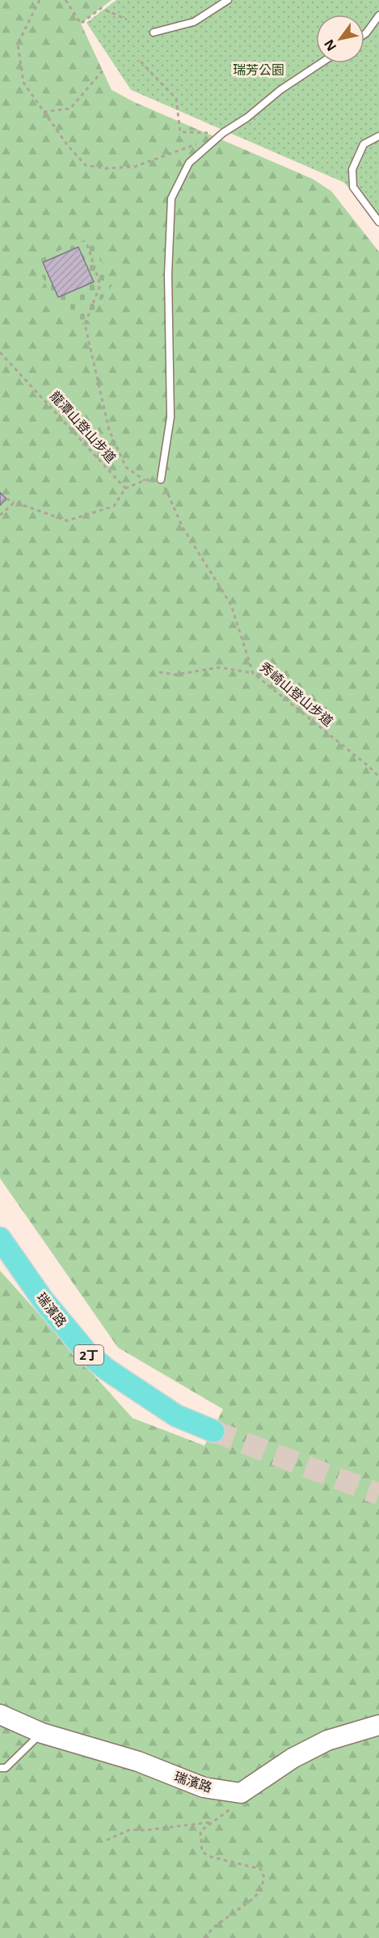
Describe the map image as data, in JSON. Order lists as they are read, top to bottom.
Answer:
{
  "streets": {
    "main road": ["瑞濱路", "2丁"],
    "path": ["龍潭山登山步道", "秀崎山登山步道"]
  },
  "parks": ["瑞芳公園"],
  "north": "bottom left"
}
